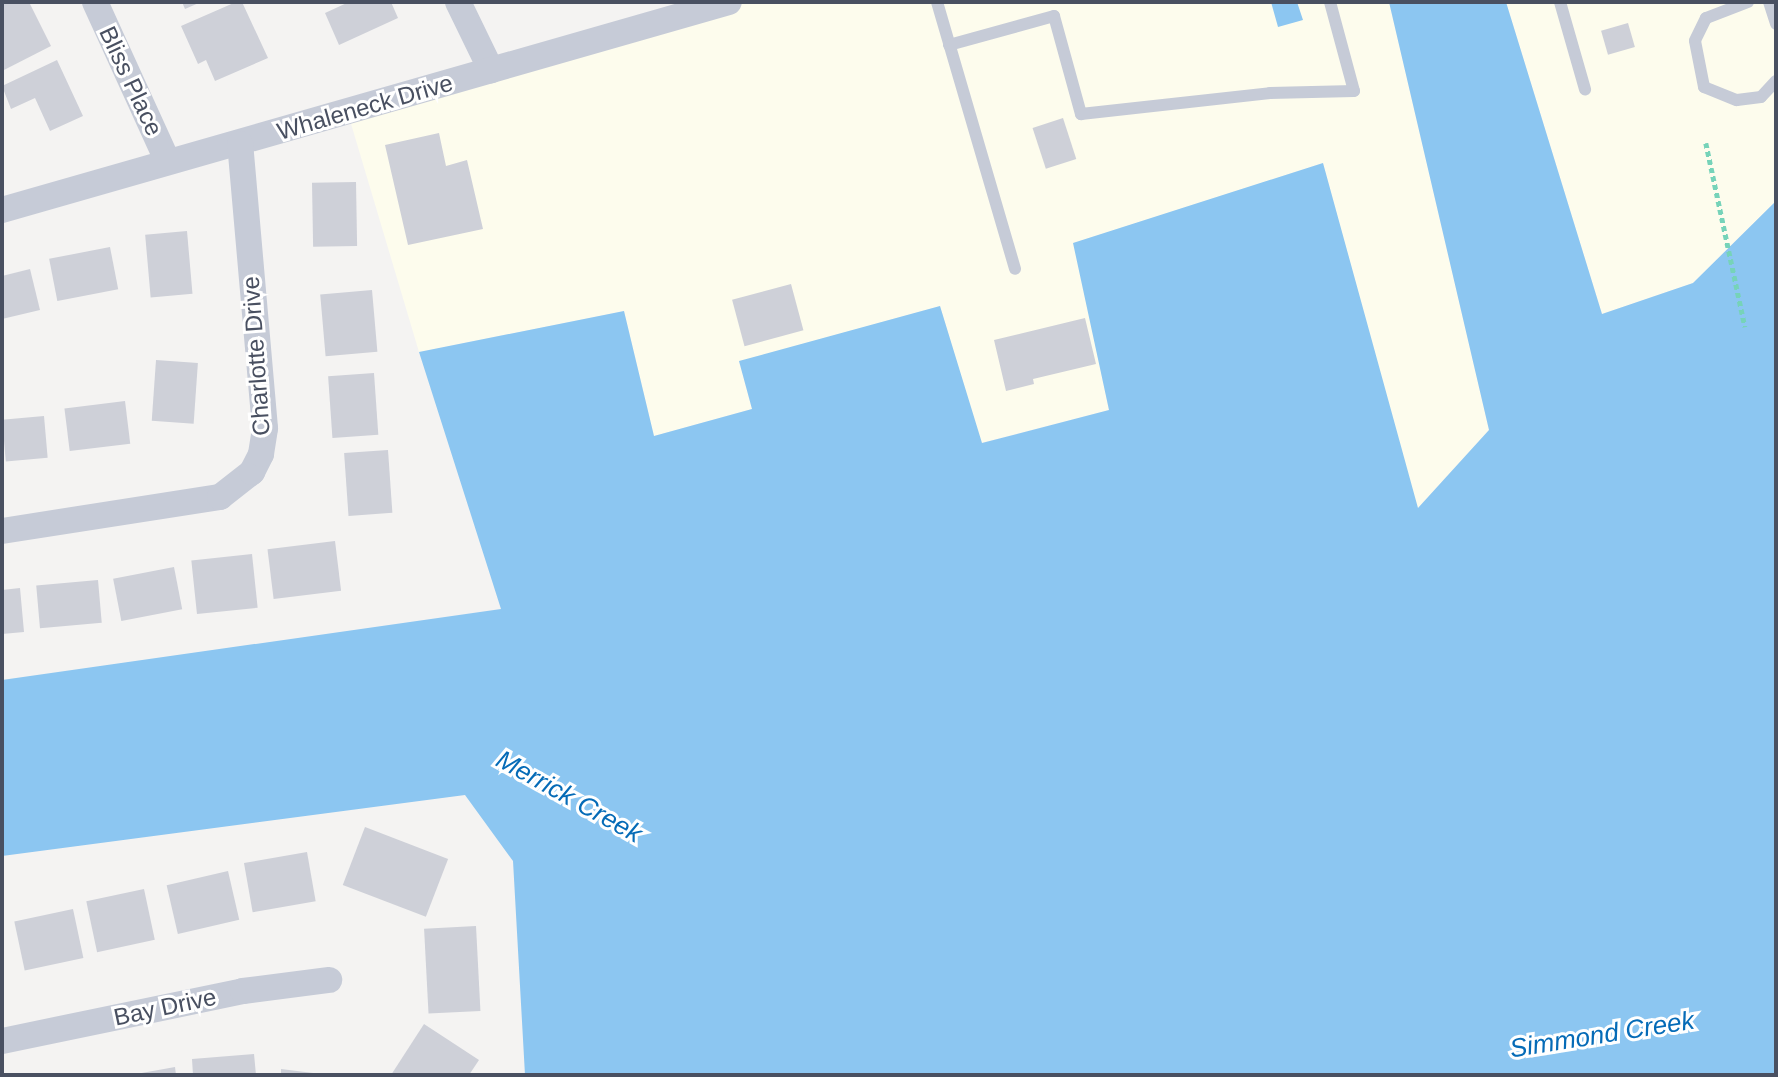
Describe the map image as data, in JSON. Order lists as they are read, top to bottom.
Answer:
{
  "streets": {
    "street": [
      "Bliss Place",
      "Whaleneck Drive",
      "Charlotte Drive",
      "Bay Drive"
    ]
  },
  "crossings": [
    ["Bliss Place", "Whaleneck Drive"],
    ["Whaleneck Drive", "Charlotte Drive"]
  ],
  "water": ["Merrick Creek", "Simmond Creek"]
}
